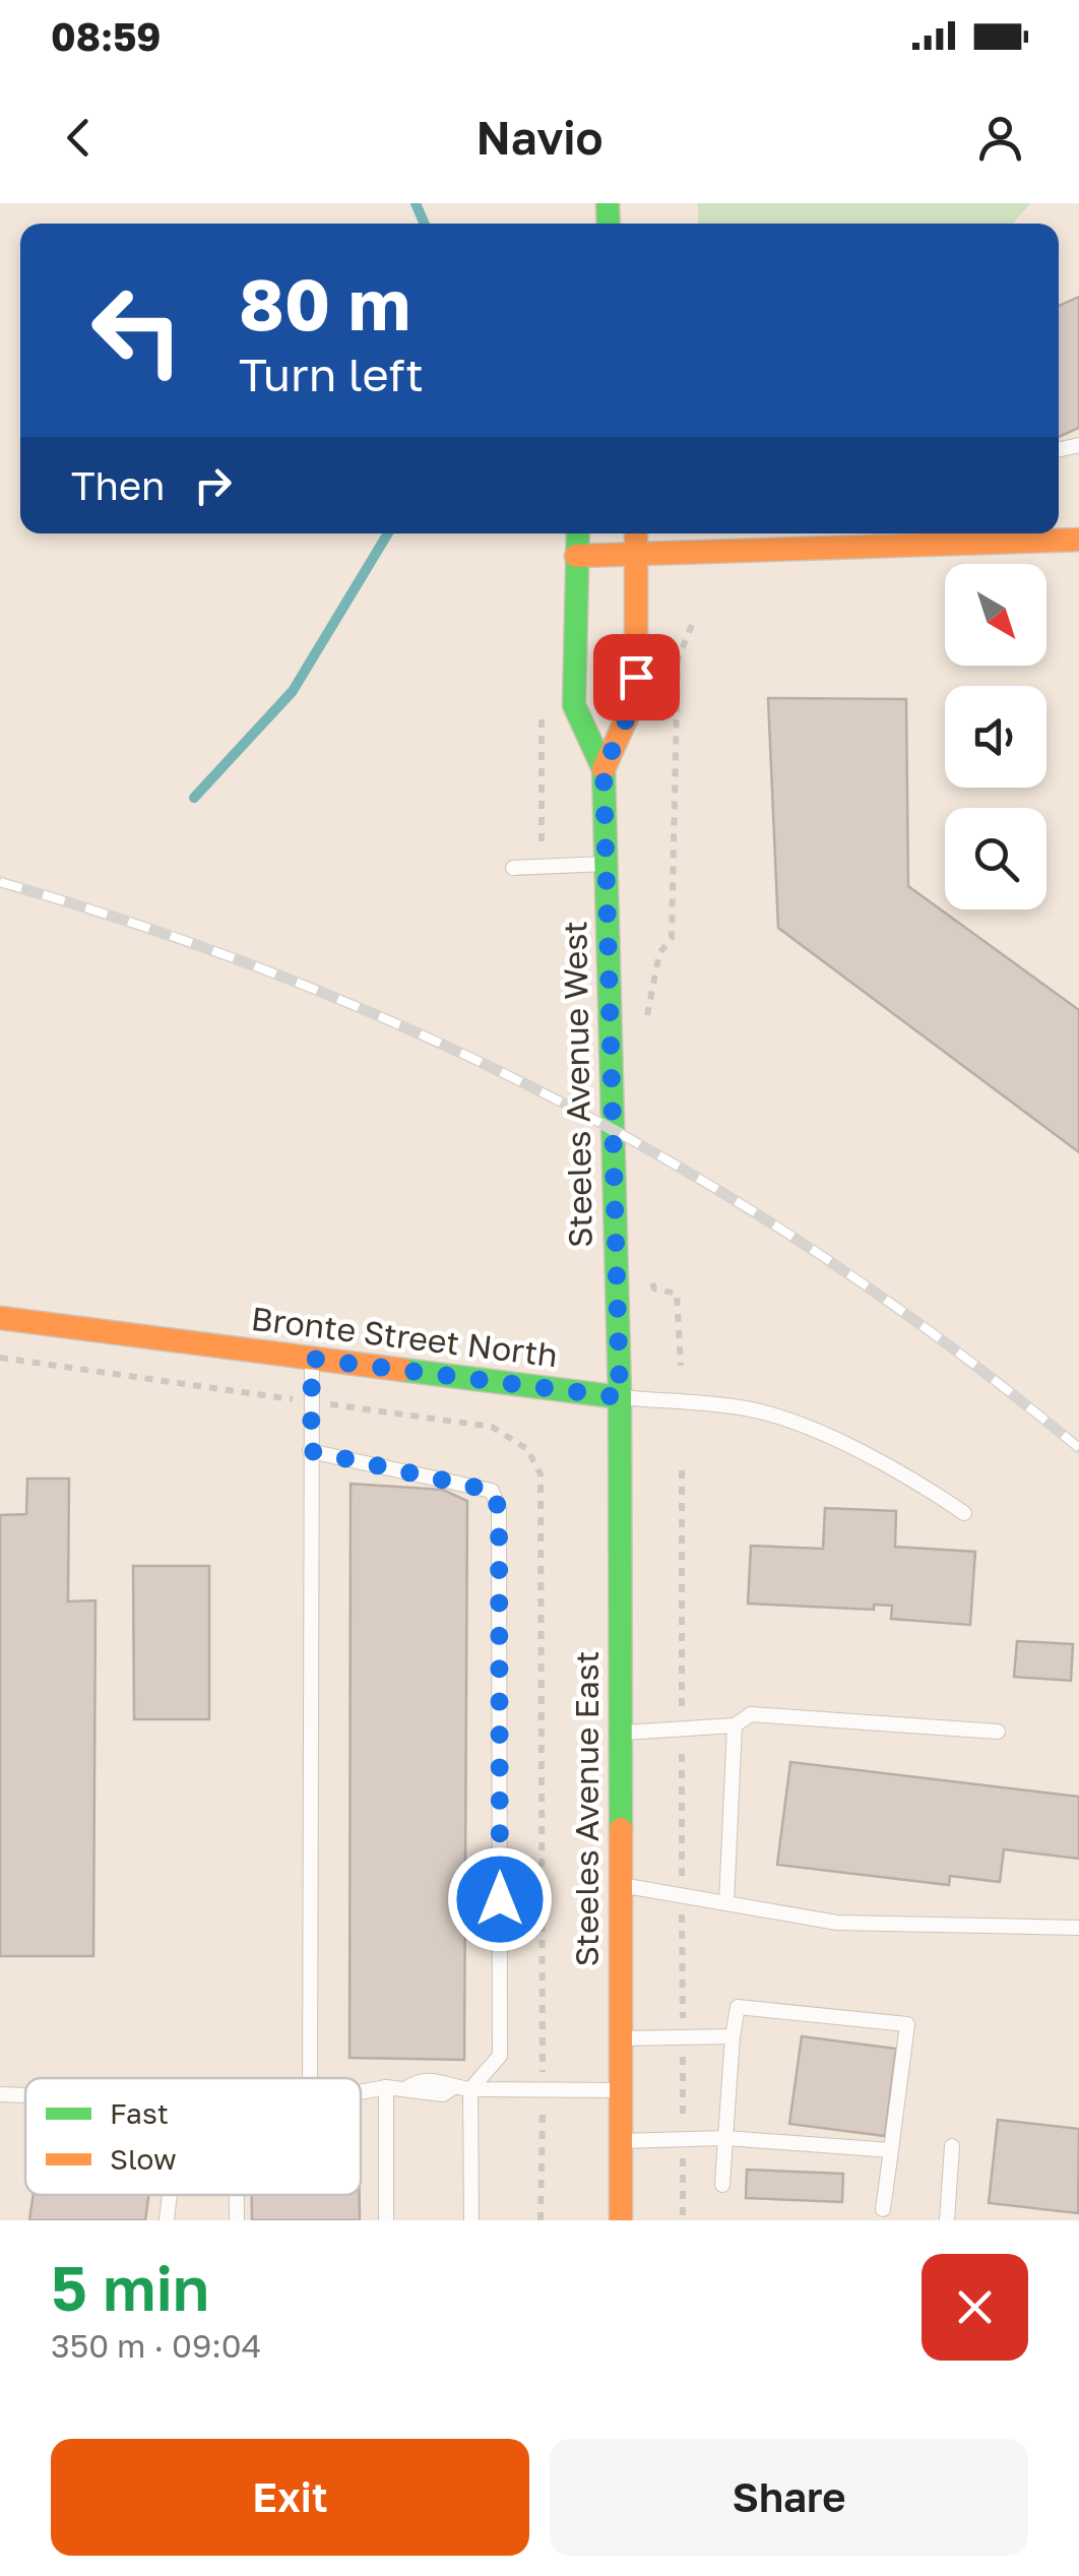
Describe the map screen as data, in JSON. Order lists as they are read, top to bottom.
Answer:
{
  "streets": {
    "main road": ["Steeles Avenue West", "Bronte Street North", "Steeles Avenue East"]
  },
  "crossings": [
    ["Steeles Avenue West", "Bronte Street North"],
    ["Steeles Avenue West", "Steeles Avenue East"],
    ["Bronte Street North", "Steeles Avenue East"]
  ],
  "legend": ["Fast", "Slow"],
  "north": "bottom right",
  "page": {
    "status": "08:59",
    "header": "Navio",
    "turn": ["80 m", "Turn left"],
    "then": "Then",
    "heading": ["5 min", "350 m · 09:04"],
    "buttons": ["Exit", "Share"]
  }
}
